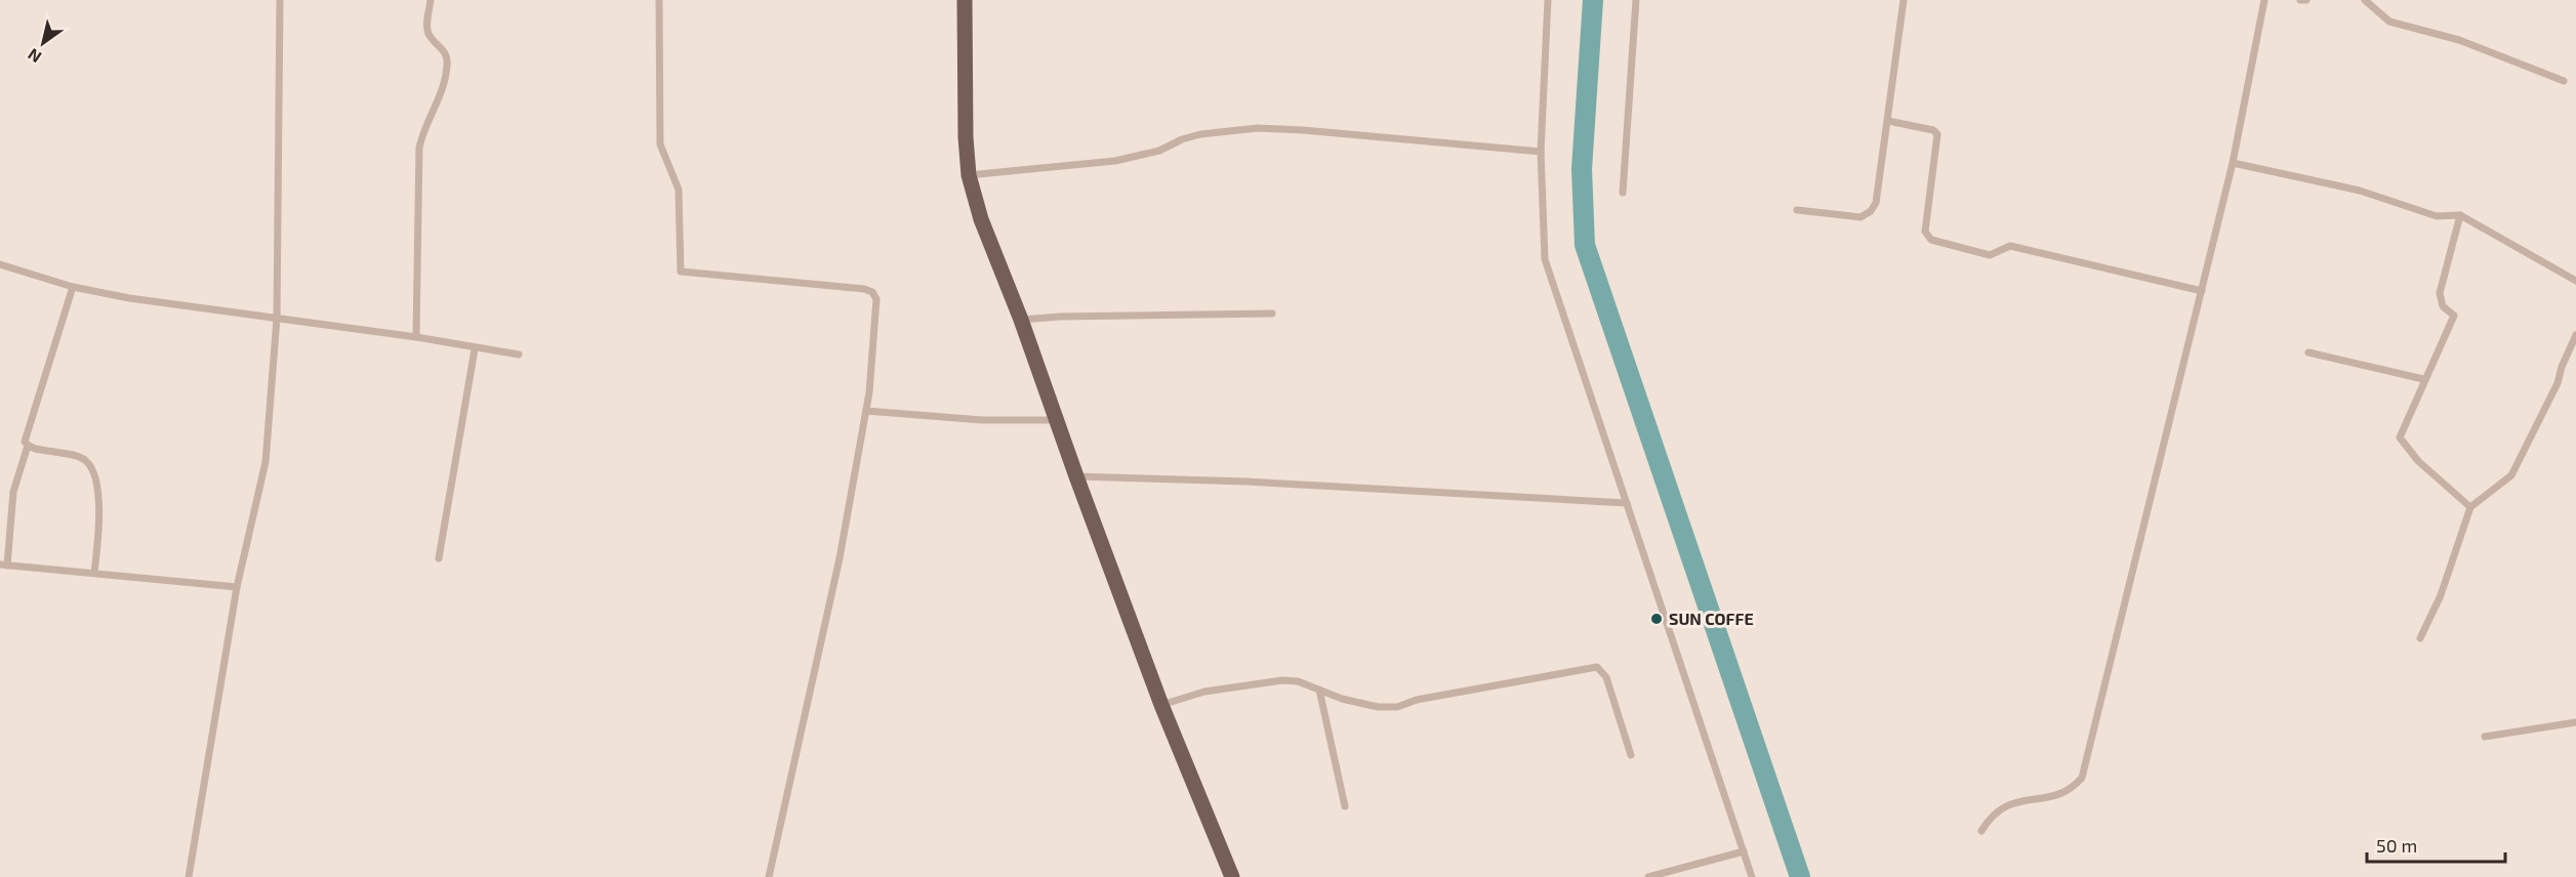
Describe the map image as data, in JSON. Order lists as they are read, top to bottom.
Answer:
{
  "places": ["SUN COFFE"],
  "scale_bar": "50 m",
  "north": "bottom left"
}
